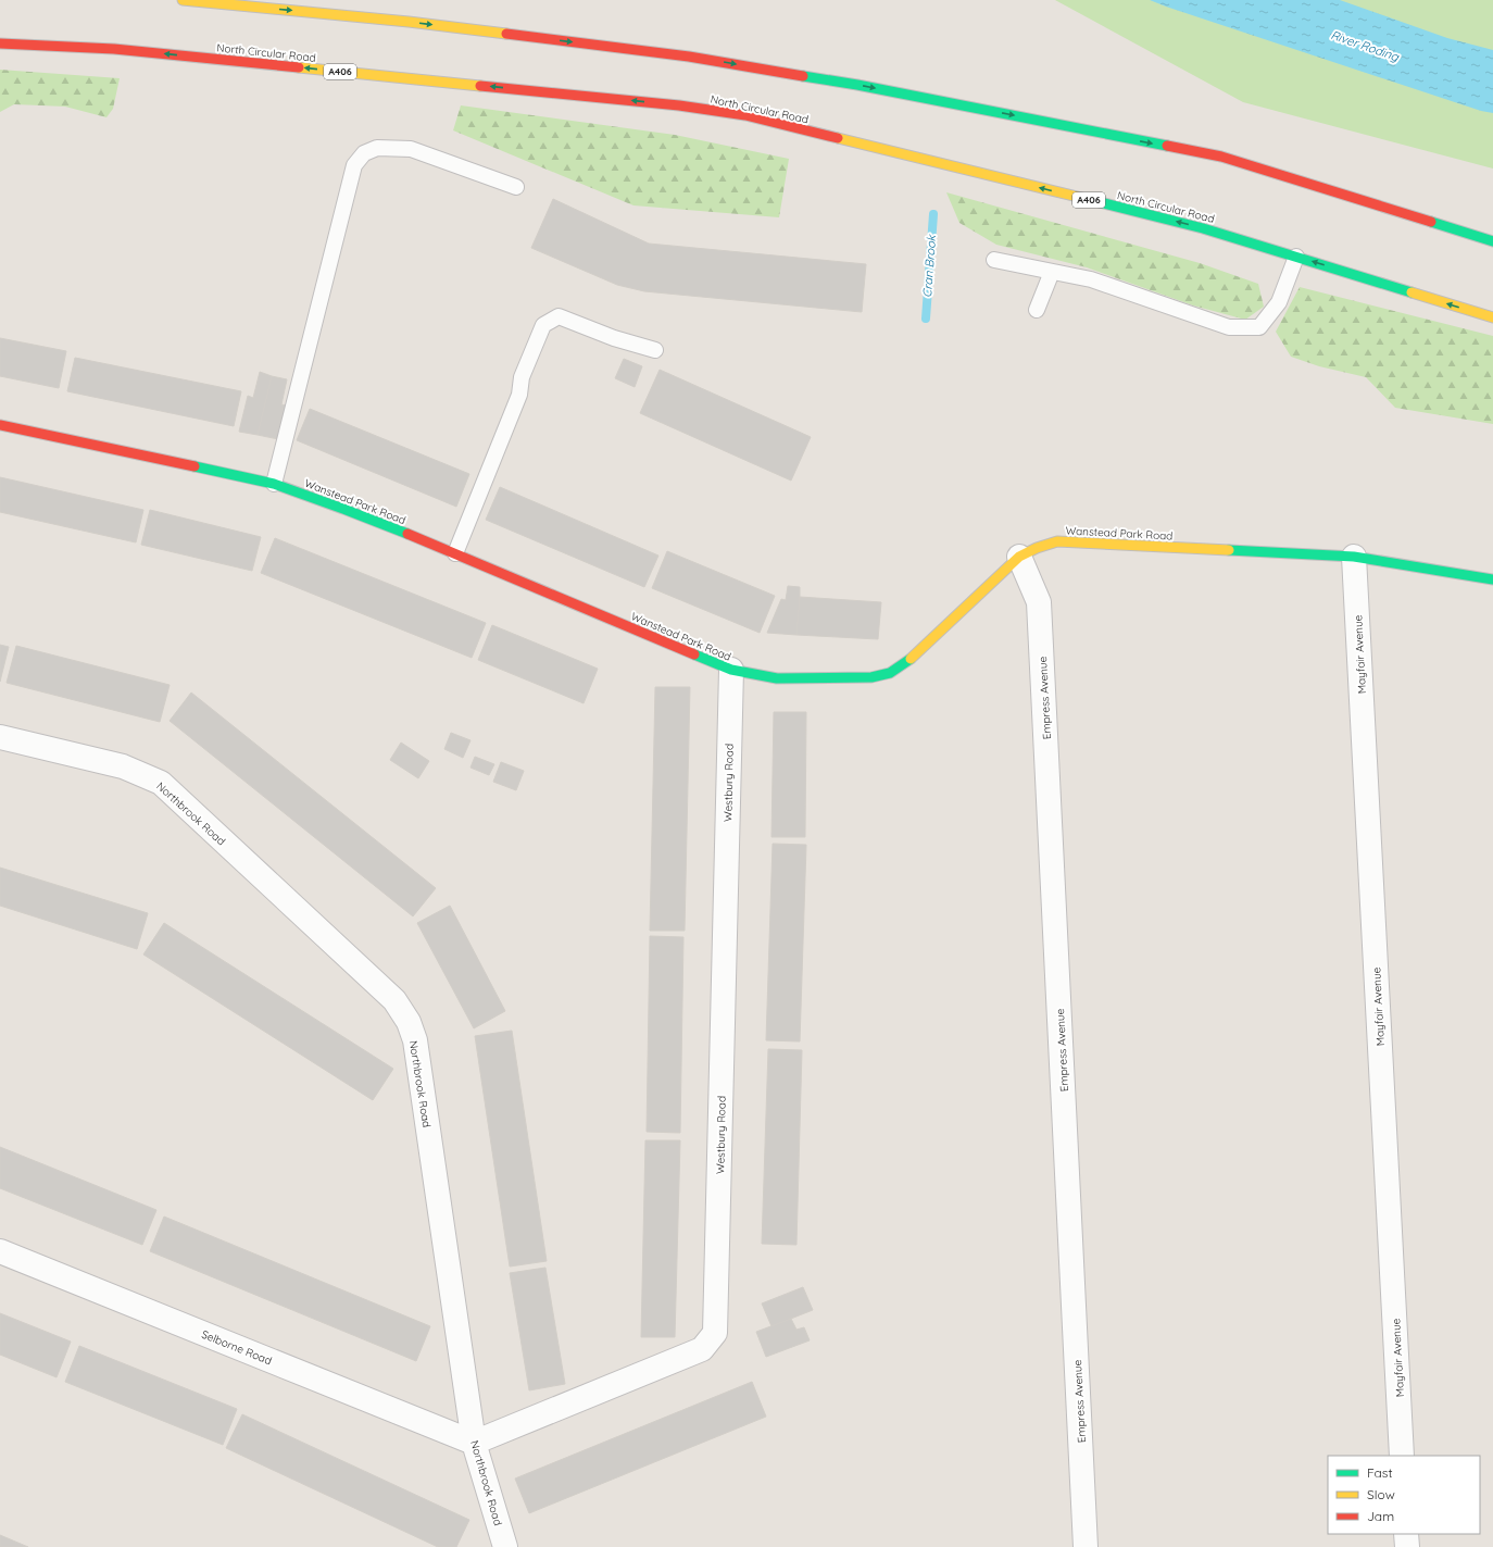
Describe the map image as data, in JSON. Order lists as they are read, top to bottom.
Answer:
{
  "streets": {
    "main road": ["North Circular Road", "A406", "Wanstead Park Road"],
    "street": [
      "Mayfair Avenue",
      "Empress Avenue",
      "Westbury Road",
      "Northbrook Road",
      "Selborne Road"
    ]
  },
  "crossings": [
    ["Wanstead Park Road", "Mayfair Avenue"],
    ["Wanstead Park Road", "Empress Avenue"],
    ["Wanstead Park Road", "Westbury Road"],
    ["Westbury Road", "Northbrook Road"],
    ["Westbury Road", "Selborne Road"],
    ["Northbrook Road", "Selborne Road"]
  ],
  "water": ["River Roding", "Cran Brook"],
  "legend": ["Fast", "Slow", "Jam"]
}
